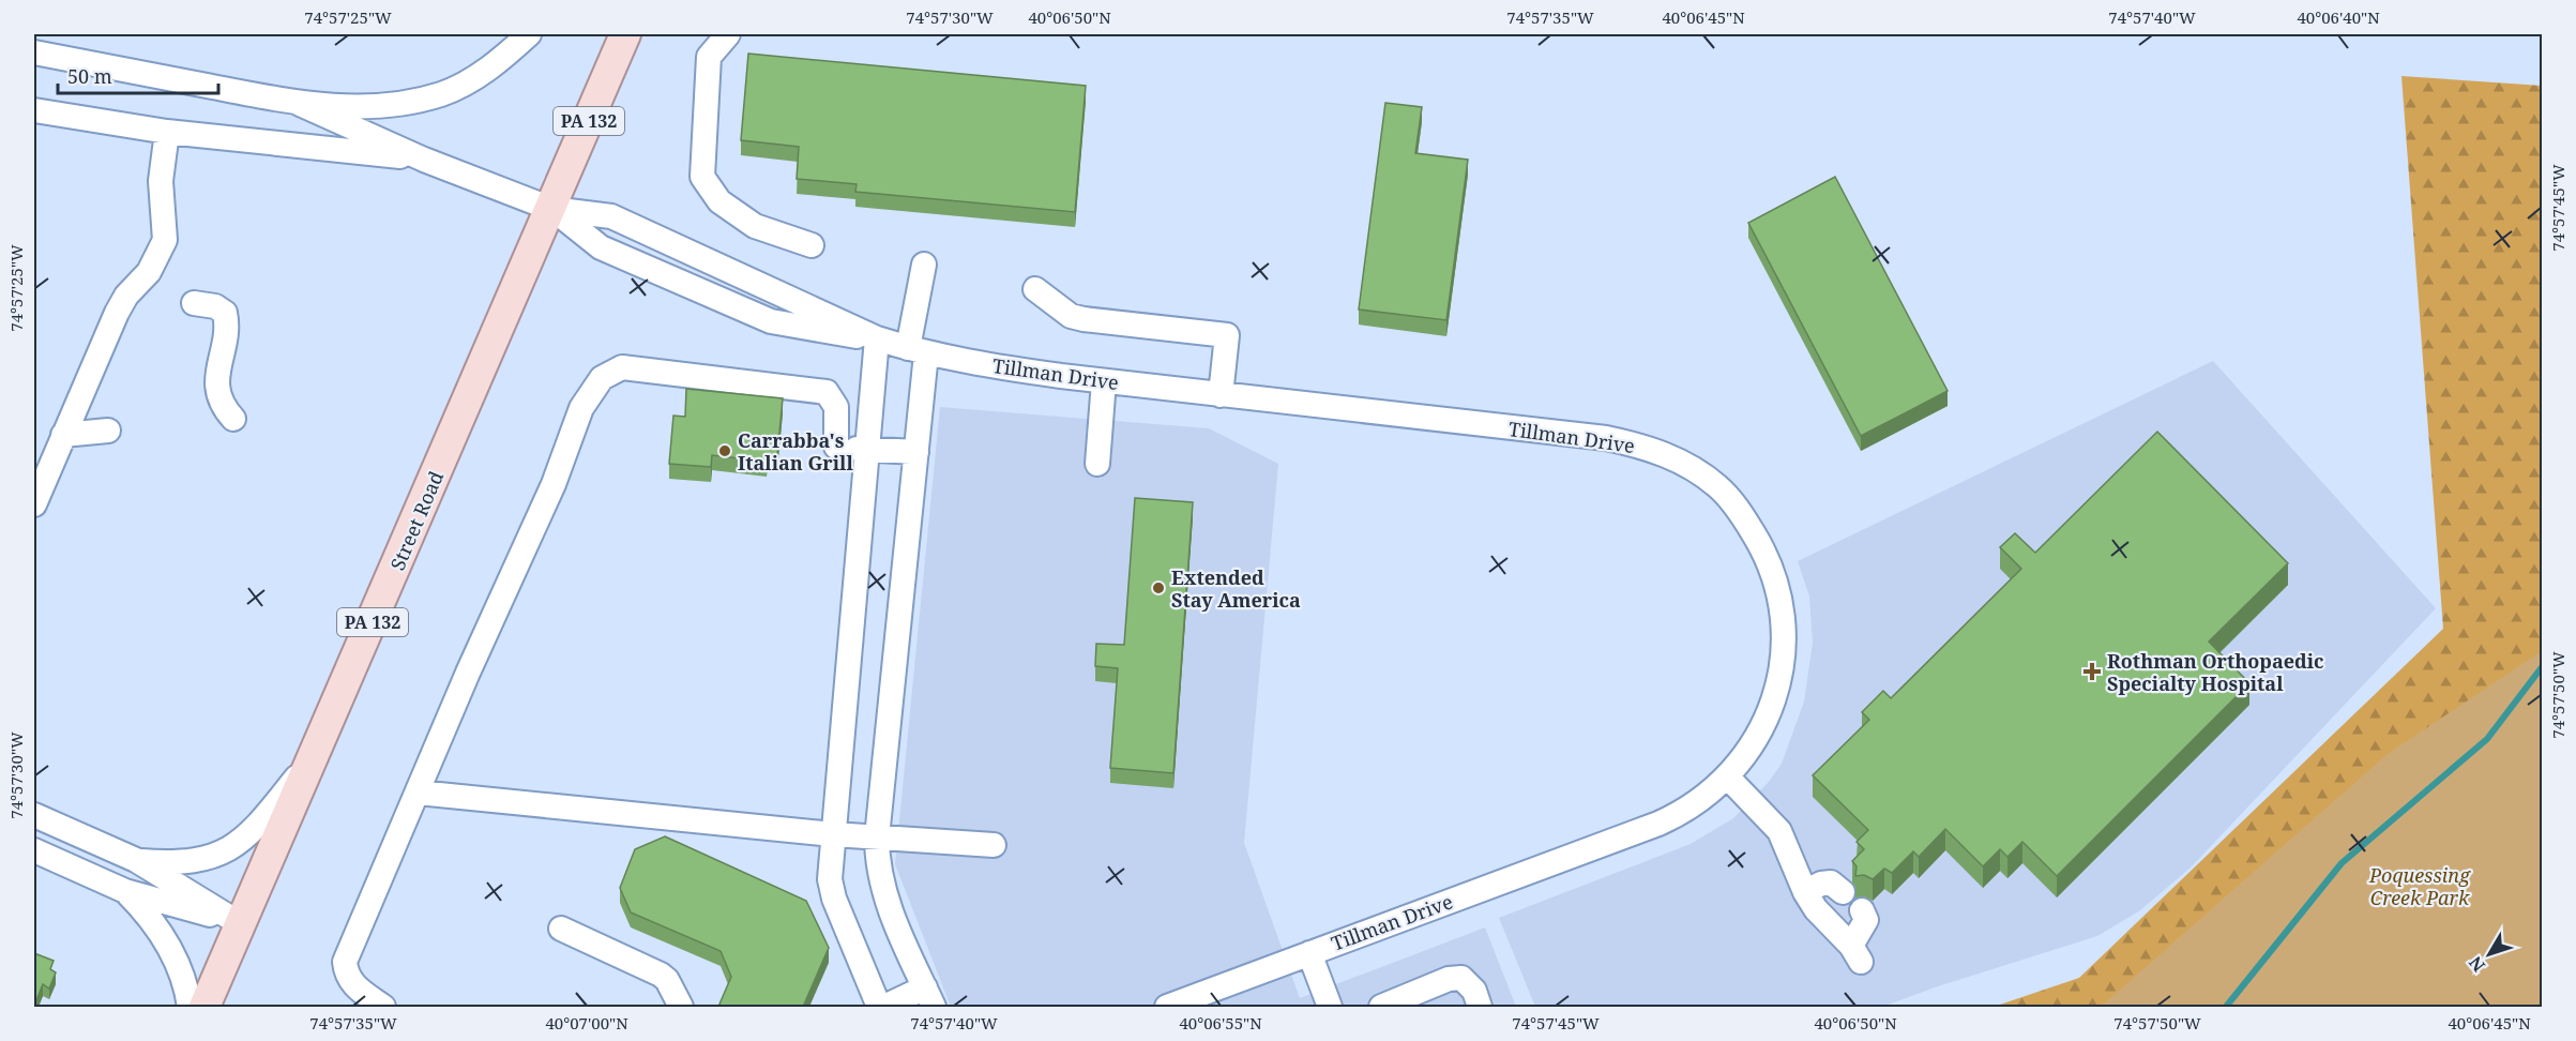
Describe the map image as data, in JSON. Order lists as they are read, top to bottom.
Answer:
{
  "streets": {
    "main road": ["PA 132", "Street Road"],
    "street": ["Tillman Drive"]
  },
  "crossings": [
    ["Tillman Drive", "Street Road"]
  ],
  "parks": ["Poquessing Creek Park"],
  "places": {
    "other": ["Carrabba's Italian Grill", "Extended Stay America"],
    "health": ["Rothman Orthopaedic Specialty Hospital"]
  },
  "scale_bar": "50 m",
  "north": "bottom left",
  "coordinates": [
    "74°57'25\"W",
    "74°57'30\"W",
    "40°06'50\"N",
    "74°57'35\"W",
    "40°06'45\"N",
    "74°57'40\"W",
    "40°06'40\"N",
    "74°57'45\"W",
    "74°57'50\"W",
    "40°07'00\"N",
    "40°06'55\"N"
  ]
}
